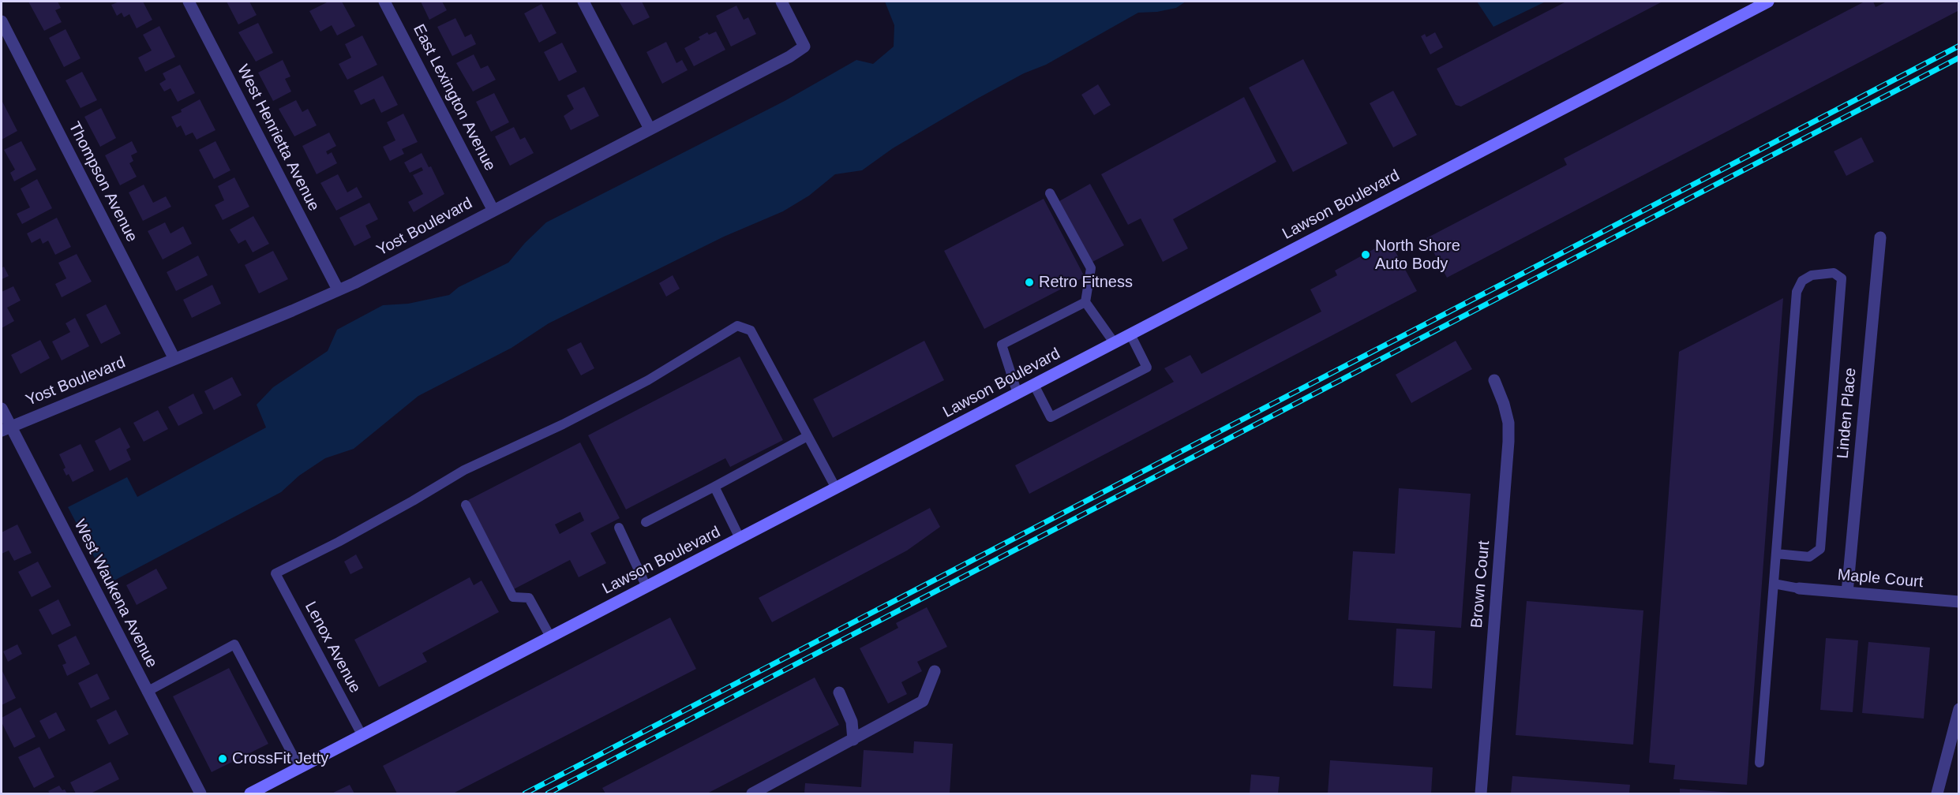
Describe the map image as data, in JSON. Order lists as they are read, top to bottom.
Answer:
{
  "streets": {
    "main road": ["Lawson Boulevard"],
    "street": [
      "East Lexington Avenue",
      "West Henrietta Avenue",
      "Thompson Avenue",
      "Yost Boulevard",
      "Linden Place",
      "Maple Court",
      "Brown Court",
      "West Waukena Avenue"
    ],
    "lane": ["Lenox Avenue"]
  },
  "crossings": [
    ["East Lexington Avenue", "Yost Boulevard"],
    ["West Henrietta Avenue", "Yost Boulevard"],
    ["Thompson Avenue", "Yost Boulevard"],
    ["Lawson Boulevard", "Lenox Avenue"],
    ["Yost Boulevard", "West Waukena Avenue"],
    ["Linden Place", "Maple Court"]
  ],
  "places": ["North Shore Auto Body", "Retro Fitness", "CrossFit Jetty"]
}
